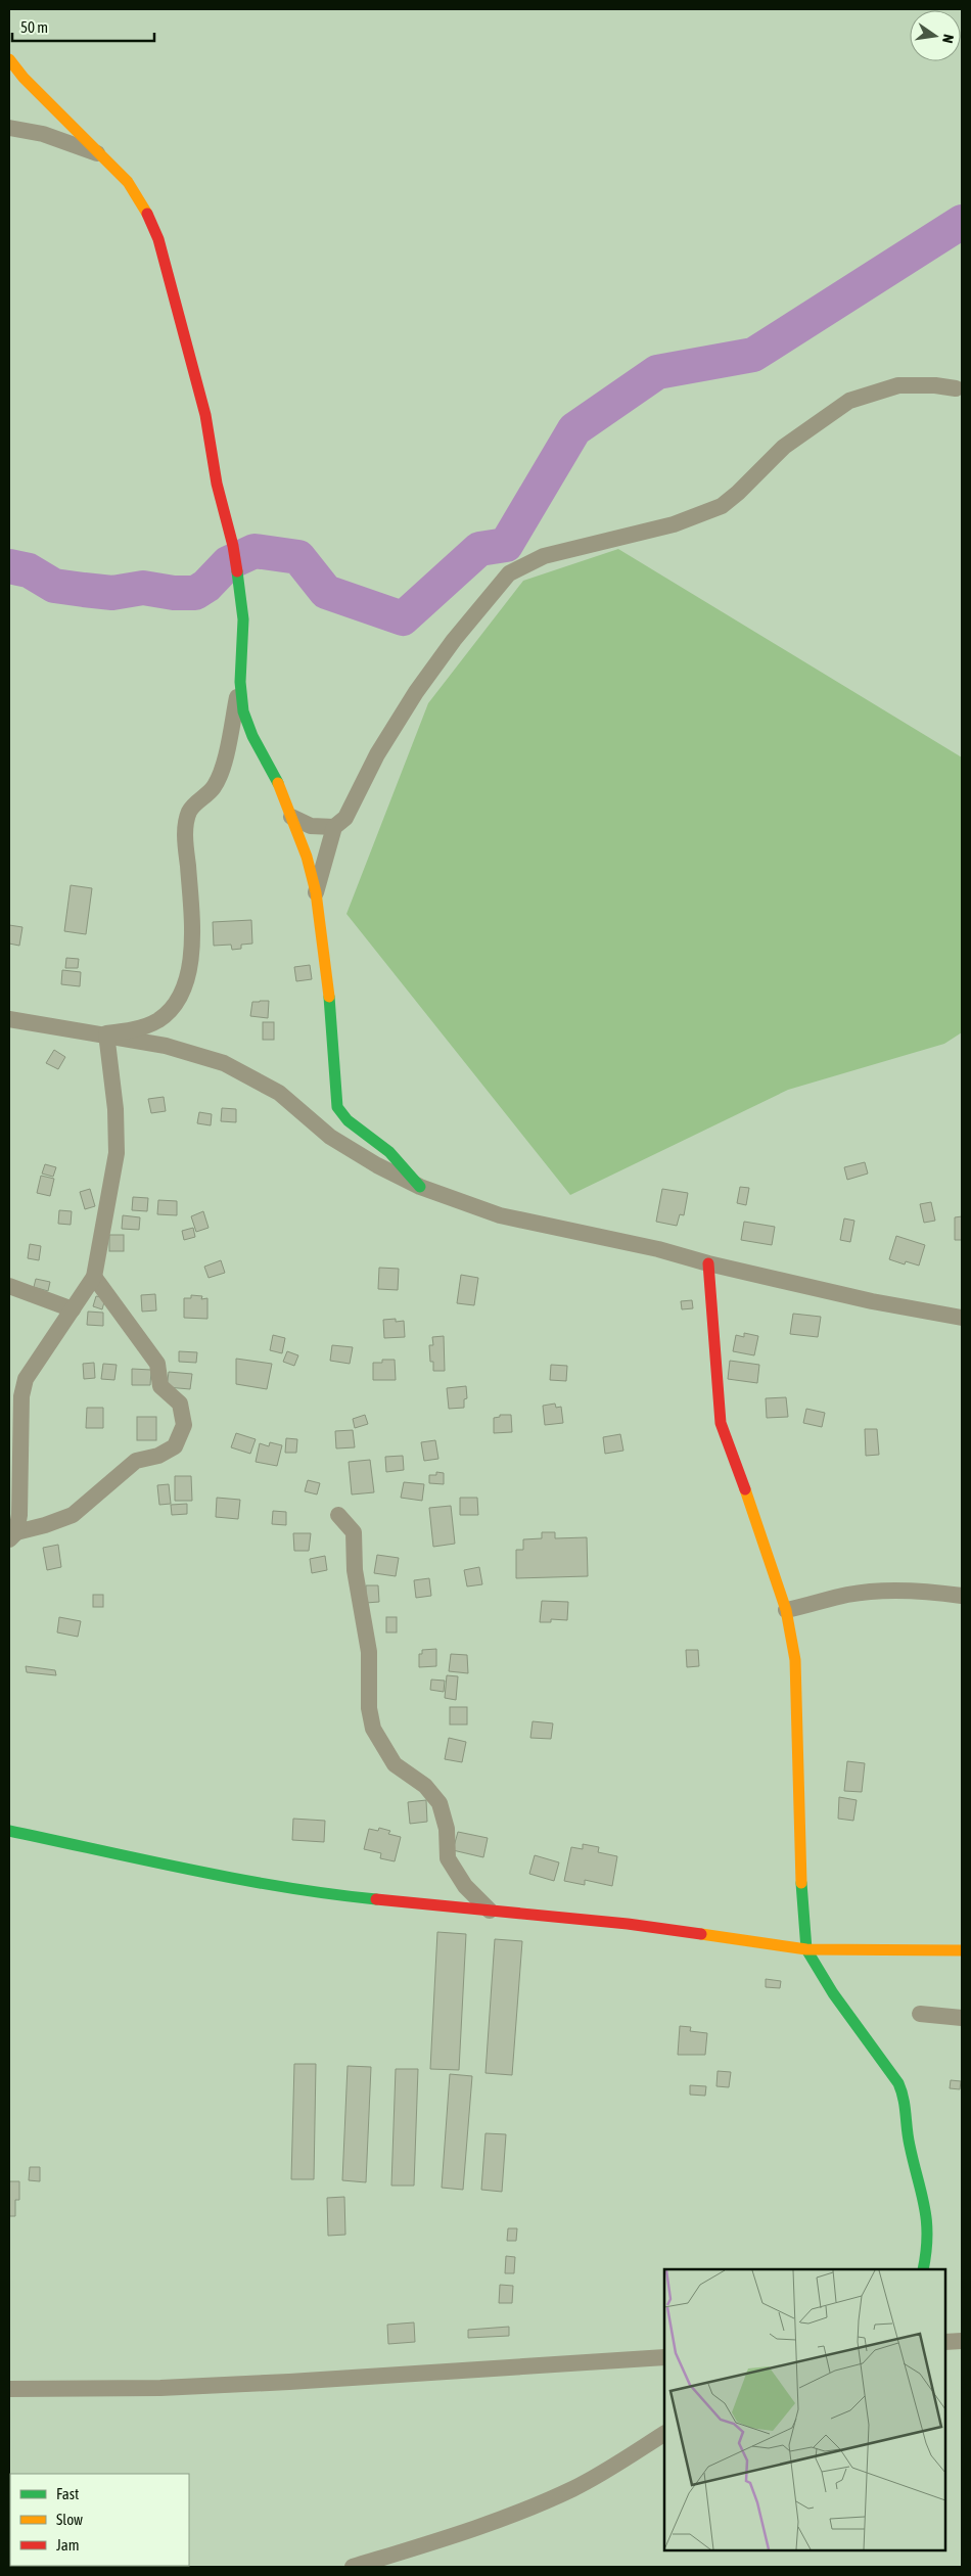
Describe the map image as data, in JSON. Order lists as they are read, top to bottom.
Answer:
{
  "legend": ["Fast", "Slow", "Jam"],
  "scale_bar": "50 m",
  "north": "right"
}
